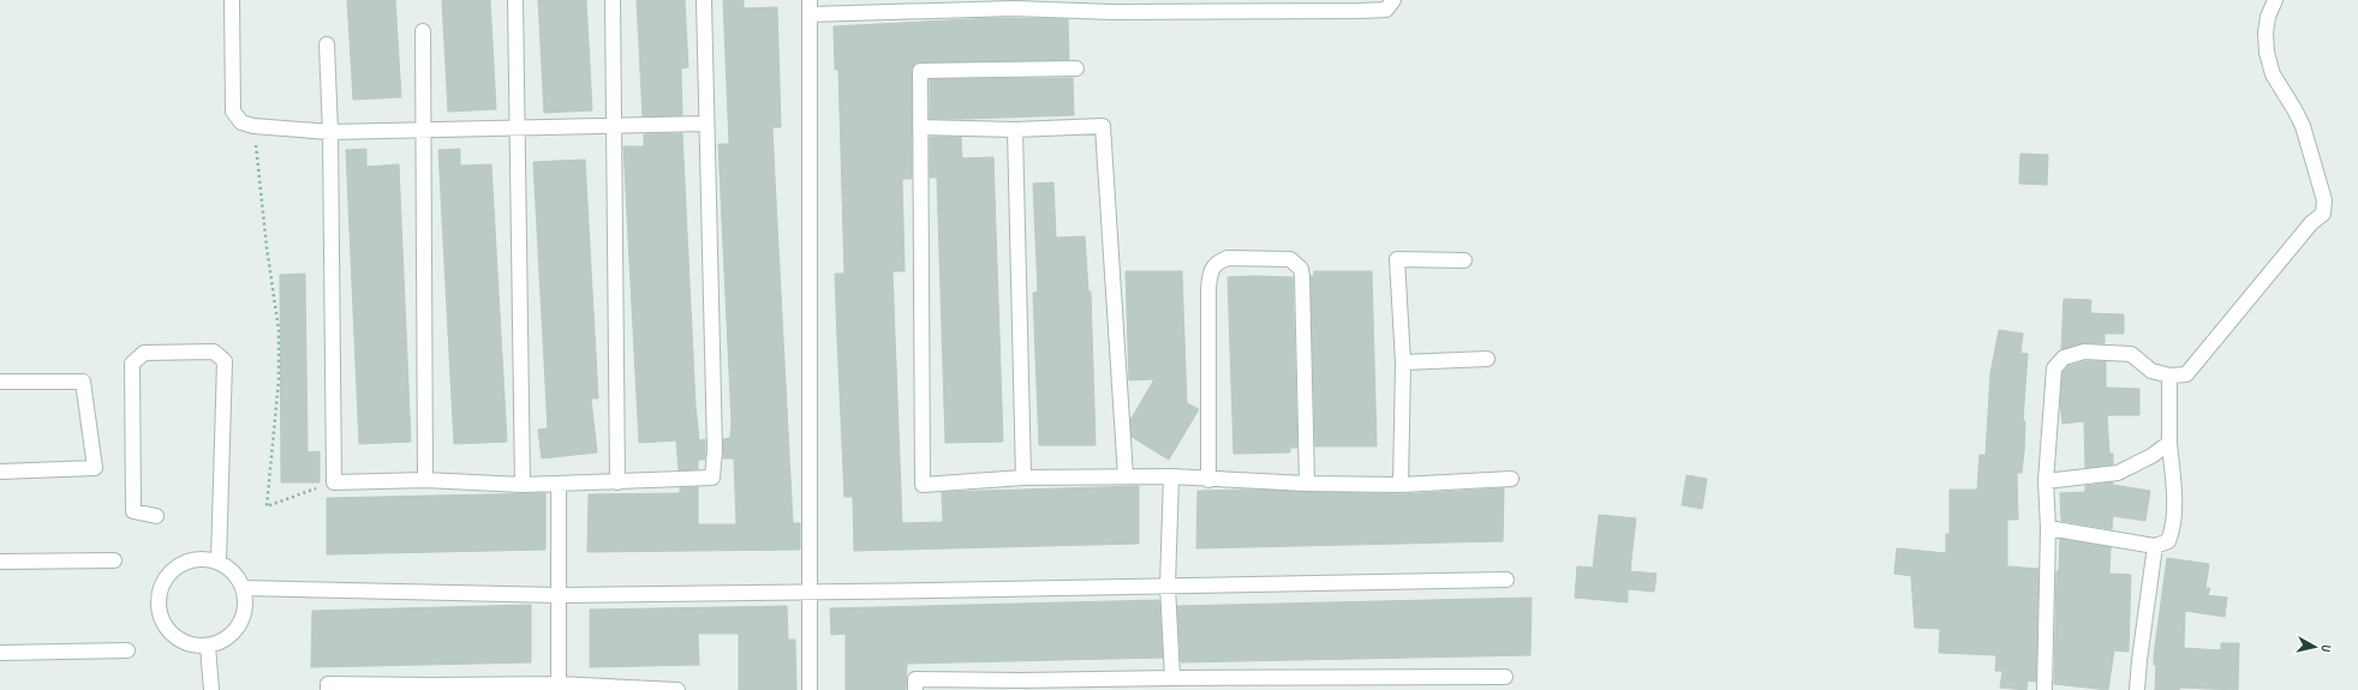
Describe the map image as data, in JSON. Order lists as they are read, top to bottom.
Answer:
{
  "north": "right"
}
